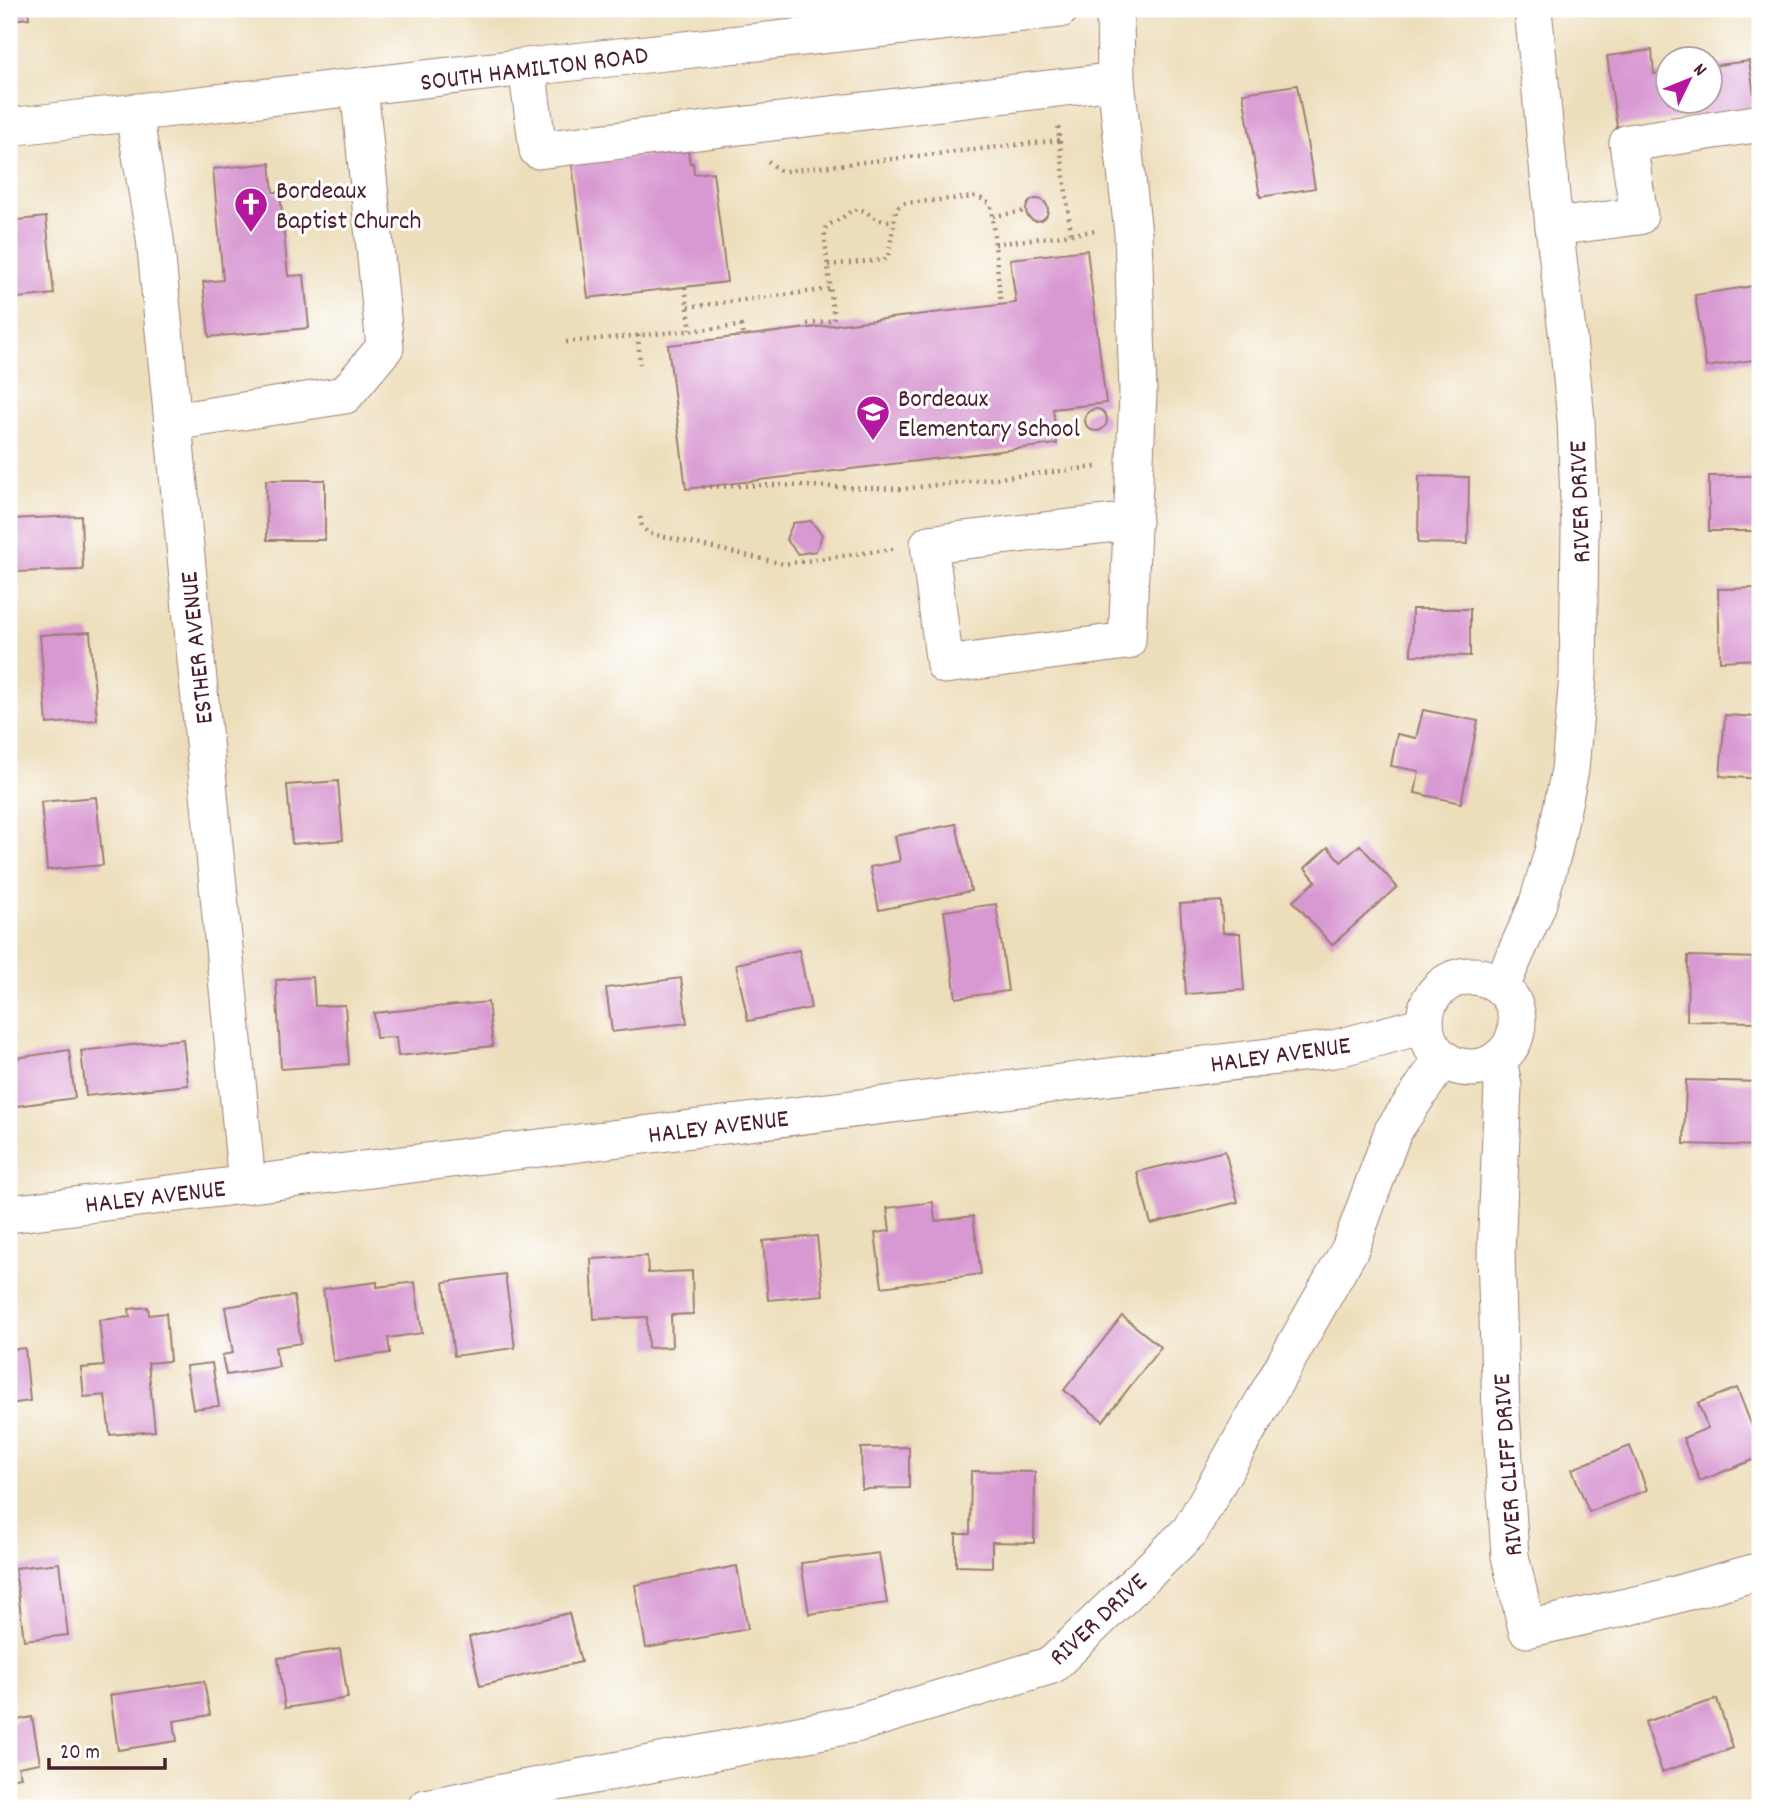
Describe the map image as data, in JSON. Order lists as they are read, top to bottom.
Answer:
{
  "streets": {
    "street": [
      "SOUTH HAMILTON ROAD",
      "RIVER DRIVE",
      "ESTHER AVENUE",
      "HALEY AVENUE",
      "RIVER CLIFF DRIVE"
    ]
  },
  "crossings": [
    ["SOUTH HAMILTON ROAD", "ESTHER AVENUE"],
    ["RIVER DRIVE", "HALEY AVENUE"],
    ["RIVER DRIVE", "RIVER CLIFF DRIVE"],
    ["ESTHER AVENUE", "HALEY AVENUE"],
    ["HALEY AVENUE", "RIVER CLIFF DRIVE"]
  ],
  "places": {
    "church": ["Bordeaux Baptist Church"],
    "school or university": ["Bordeaux Elementary School"]
  },
  "scale_bar": "20 m",
  "north": "top right"
}
